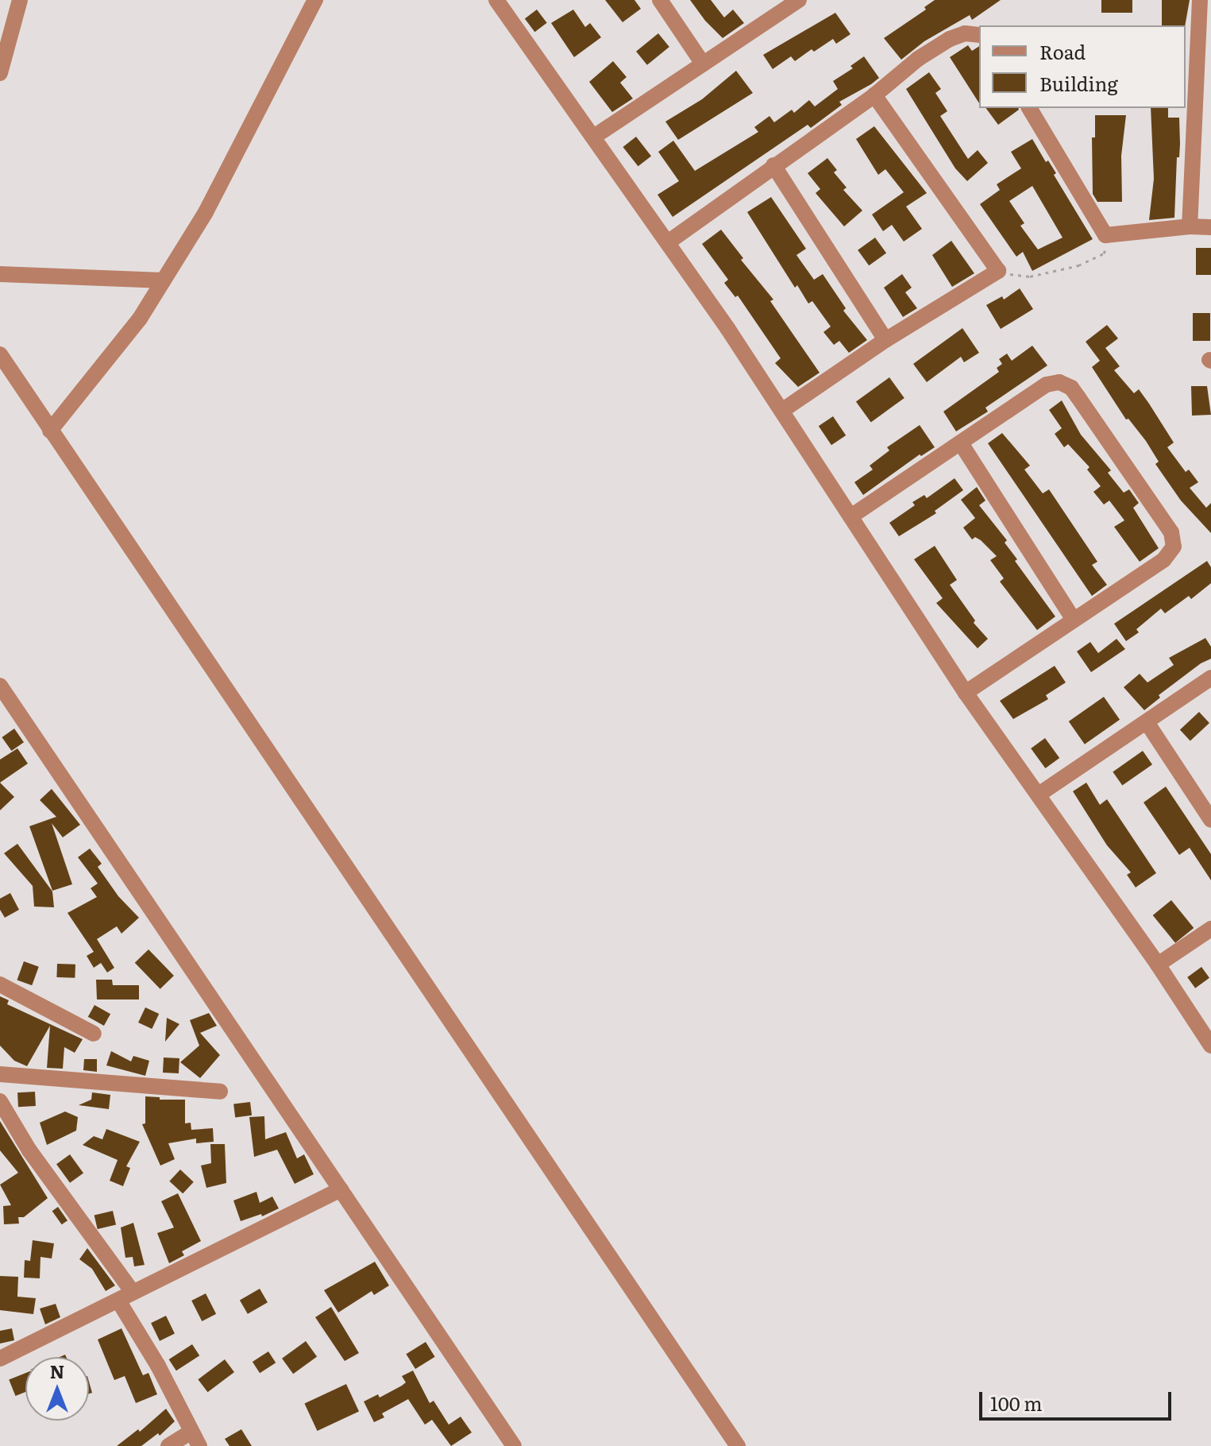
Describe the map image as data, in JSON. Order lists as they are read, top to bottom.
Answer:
{
  "legend": ["Road", "Building"],
  "scale_bar": "100 m",
  "north": "top"
}
